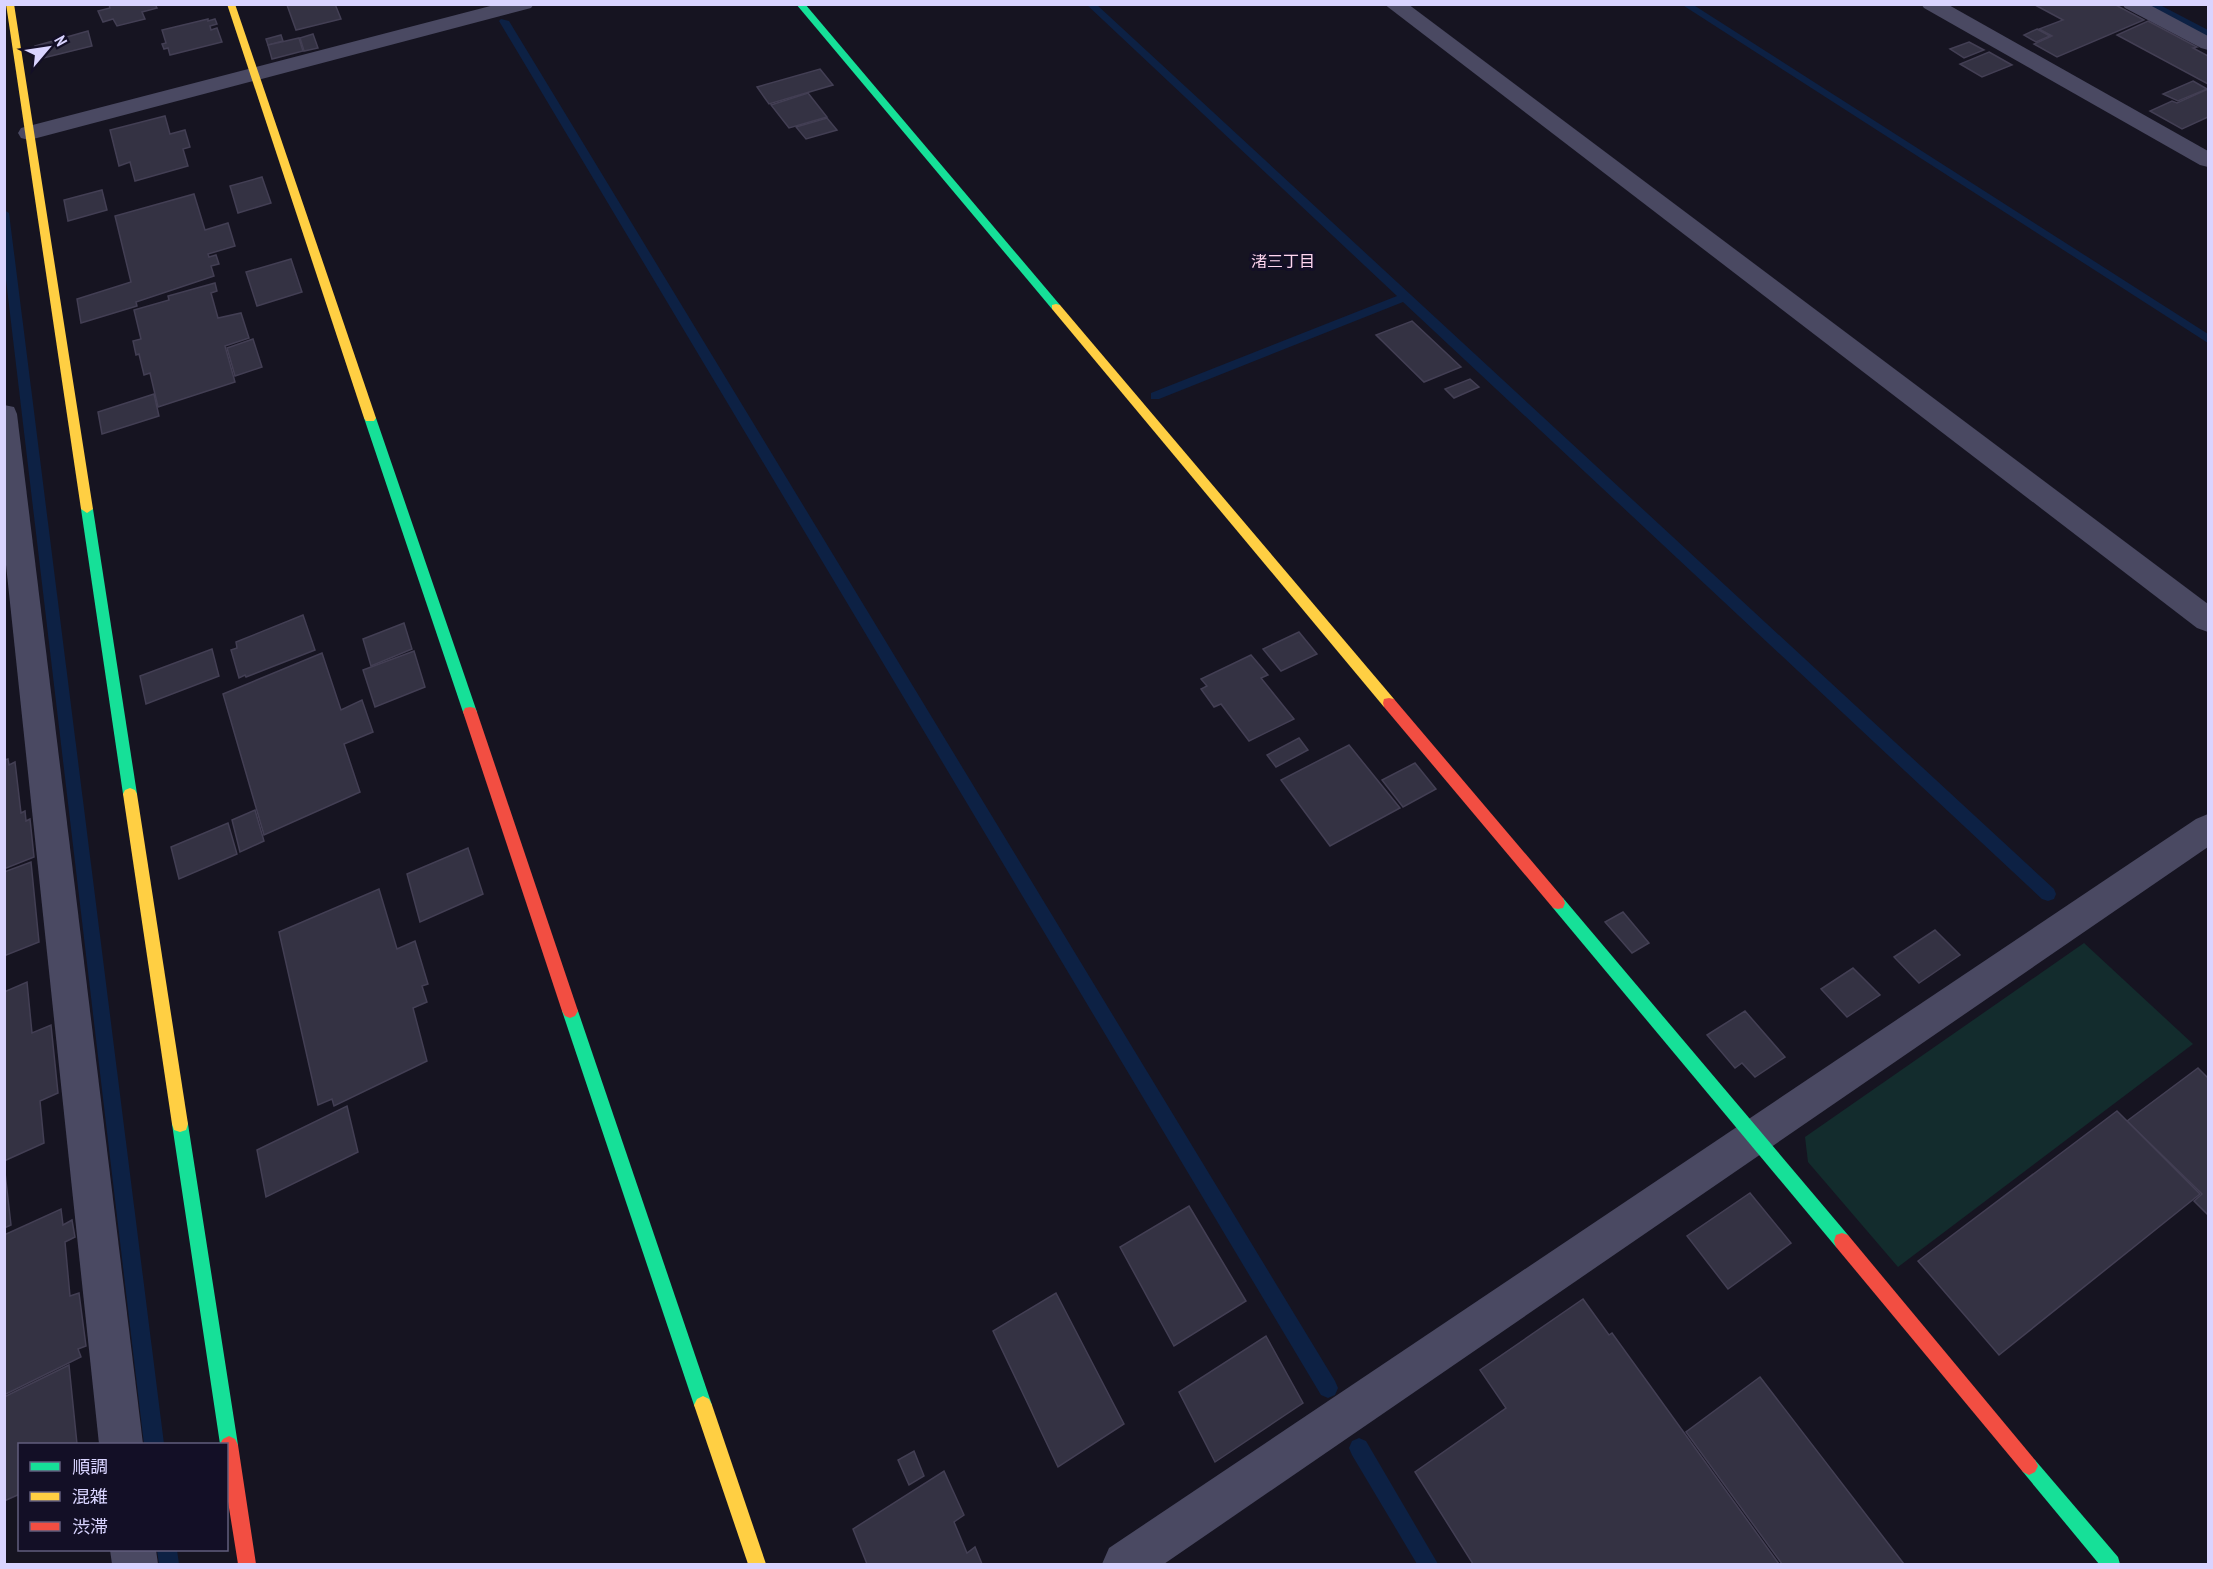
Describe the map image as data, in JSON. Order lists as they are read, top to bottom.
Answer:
{
  "districts": ["渚三丁目"],
  "legend": ["順調", "混雑", "渋滞"],
  "north": "top right"
}
